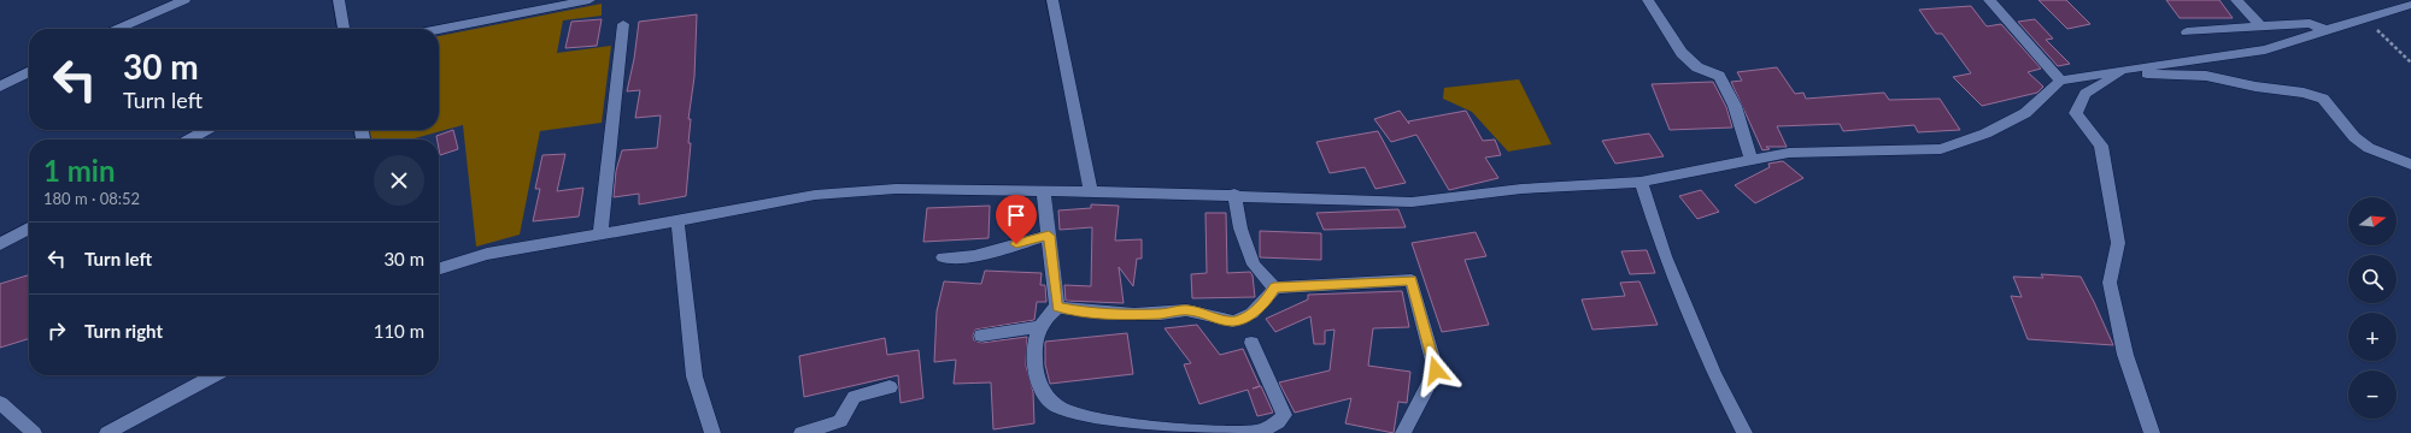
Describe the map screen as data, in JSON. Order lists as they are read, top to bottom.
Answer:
{
  "north": "right",
  "page": {
    "turn": ["30 m", "Turn left"],
    "heading": ["1 min", "180 m · 08:52"],
    "map_buttons": ["+", "−"],
    "list": [
      {
        "name": "Turn left",
        "value": "30 m"
      },
      {
        "name": "Turn right",
        "value": "110 m"
      }
    ]
  }
}
